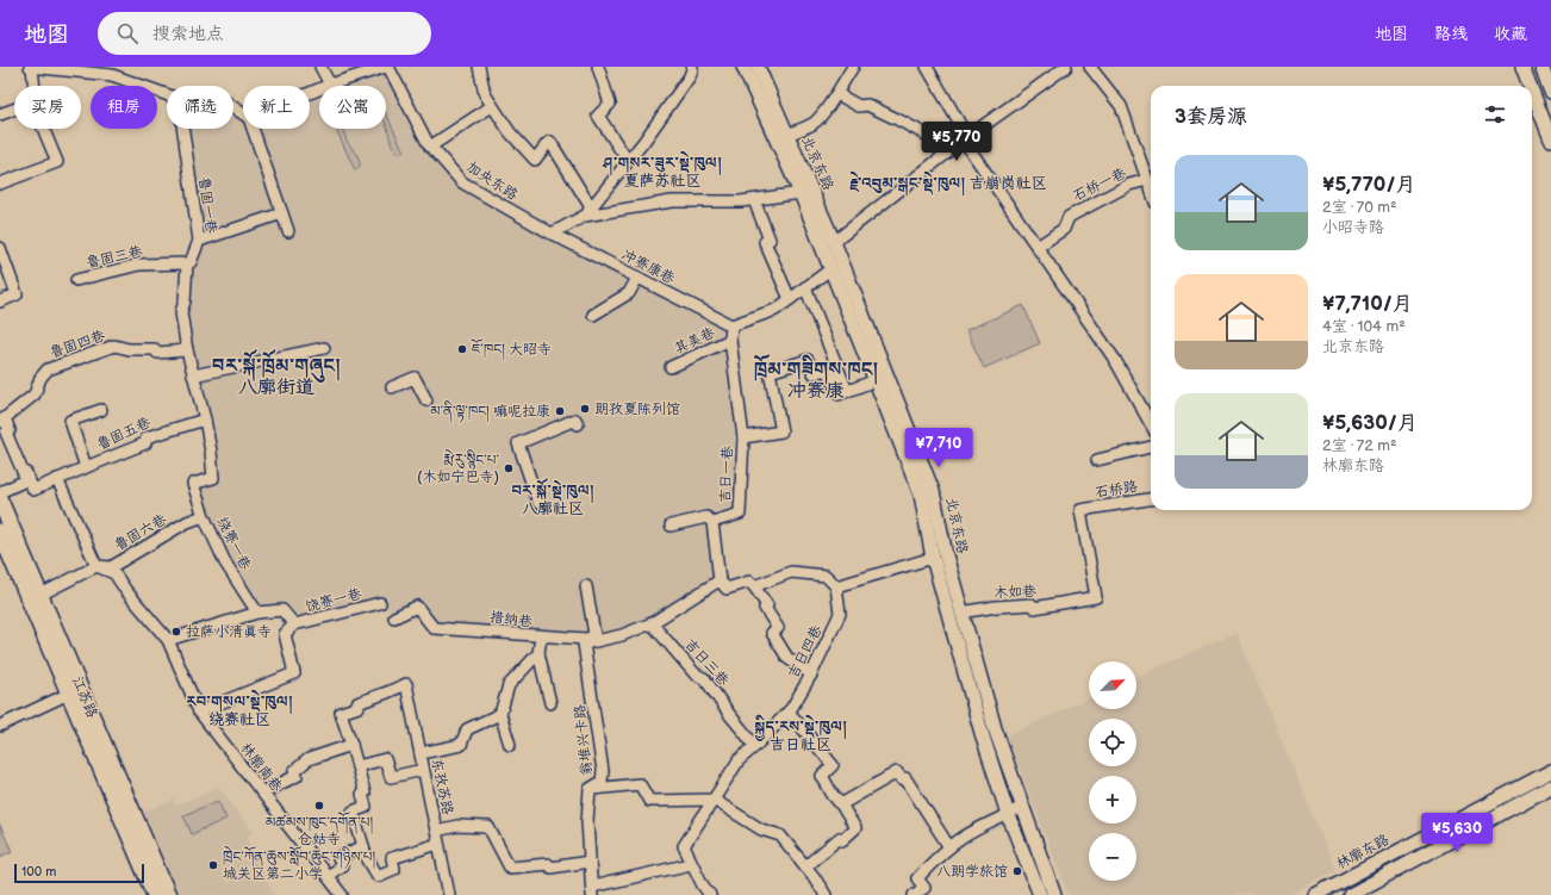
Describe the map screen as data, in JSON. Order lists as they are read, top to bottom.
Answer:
{
  "streets": {
    "highway": ["江苏路"],
    "main road": ["北京东路", "林廓东路"],
    "street": [
      "加央东路",
      "石桥一巷",
      "鲁固一巷",
      "鲁固三巷",
      "冲赛康巷",
      "其美巷",
      "鲁固四巷",
      "鲁固五巷",
      "吉日一巷",
      "石桥路",
      "鲁固六巷",
      "绕赛一巷",
      "木如巷",
      "饶赛一巷",
      "措纳巷",
      "吉日四巷",
      "吉日三巷",
      "翁堆兴卡路",
      "林廓南巷",
      "东孜苏路"
    ]
  },
  "crossings": [
    ["北京东路", "木如巷"],
    ["加央东路", "冲赛康巷"],
    ["鲁固一巷", "鲁固三巷"],
    ["鲁固一巷", "鲁固四巷"],
    ["鲁固一巷", "鲁固五巷"],
    ["鲁固一巷", "绕赛一巷"],
    ["冲赛康巷", "吉日一巷"],
    ["其美巷", "吉日一巷"],
    ["石桥路", "木如巷"],
    ["鲁固六巷", "绕赛一巷"],
    ["鲁固六巷", "江苏路"],
    ["鲁固六巷", "林廓南巷"],
    ["措纳巷", "翁堆兴卡路"],
    ["吉日四巷", "吉日三巷"]
  ],
  "districts": [
    "ཤ་གསར་ཟུར་སྡེ་ཁུལ། 夏萨苏社区",
    "རྗེ་འབུམ་སྒང་སྡེ་ཁུལ། 吉崩岗社区",
    "བར་སྐོ་ཁྲོམ་གཞུང། 八廓街道",
    "ཁྲོམ་གཟིགས་ཁང། 冲赛康",
    "བར་སྐོ་སྡེ་ཁུལ། 八廓社区",
    "རབ་གསལ་སྡེ་ཁུལ། 绕赛社区",
    "སྐྱིད་རས་སྡེ་ཁུལ། 吉日社区"
  ],
  "places": [
    "ཇོ་ཁང། 大昭寺",
    "朗孜夏陈列馆",
    "མ་ནི་ལྟ་ཁང། 嘛呢拉康",
    "རྨེ་རུ་སྙིང་པ་ (木如宁巴寺)",
    "拉萨小清真寺",
    "མཚམས་ཁུང་དགོན་པ། 仓姑寺",
    "ཁྲེང་ཀོན་ཆུས་སློབ་ཆུང་གཉིས་པ། 城关区第二小学",
    "八朗学旅馆"
  ],
  "scale_bar": "100 m",
  "north": "top right",
  "page": {
    "header": "地图",
    "search": "搜索地点",
    "nav": ["地图", "路线", "收藏"],
    "chip": [
      "买房",
      "租房",
      "筛选",
      "新上",
      "公寓"
    ],
    "heading": "3套房源",
    "price": ["¥5,770", "¥7,710", "¥5,630"],
    "list": [
      {
        "name": "¥5,770/月",
        "note": "2室 · 70 m² · 小昭寺路"
      },
      {
        "name": "¥7,710/月",
        "note": "4室 · 104 m² · 北京东路"
      },
      {
        "name": "¥5,630/月",
        "note": "2室 · 72 m² · 林廓东路"
      }
    ],
    "map_buttons": ["+", "−"],
    "scale": "100 m"
  }
}
